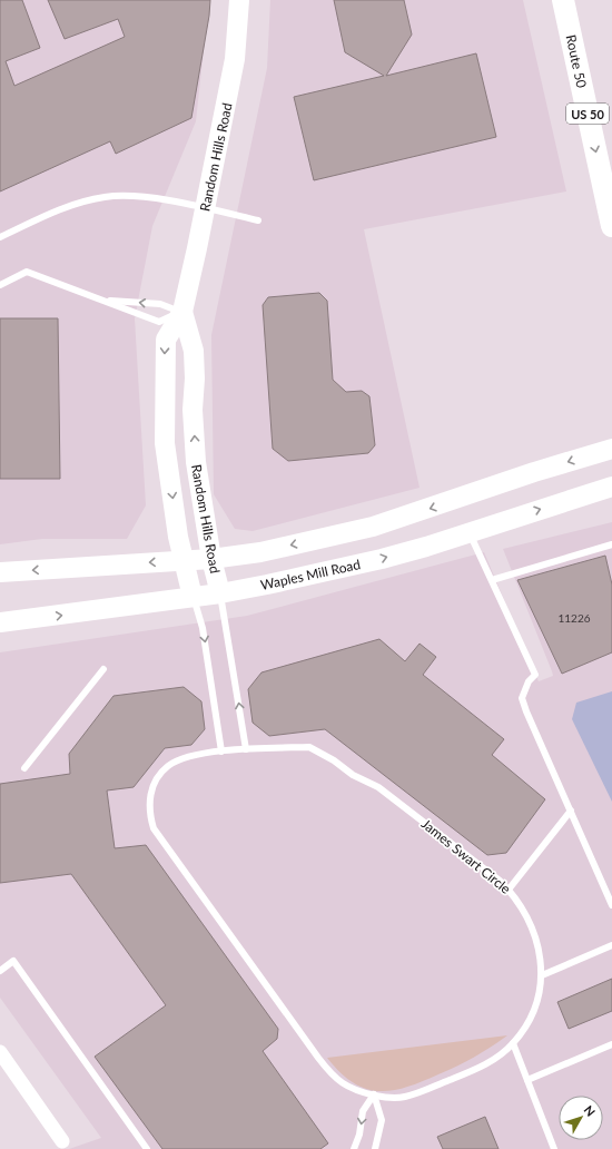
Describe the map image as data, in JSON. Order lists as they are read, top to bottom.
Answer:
{
  "streets": {
    "main road": [
      "Route 50",
      "US 50",
      "Random Hills Road",
      "Waples Mill Road"
    ],
    "lane": ["James Swart Circle"]
  },
  "crossings": [
    ["Random Hills Road", "Waples Mill Road"]
  ],
  "one_way": ["Route 50"],
  "house_numbers": ["11226"],
  "north": "top right"
}
